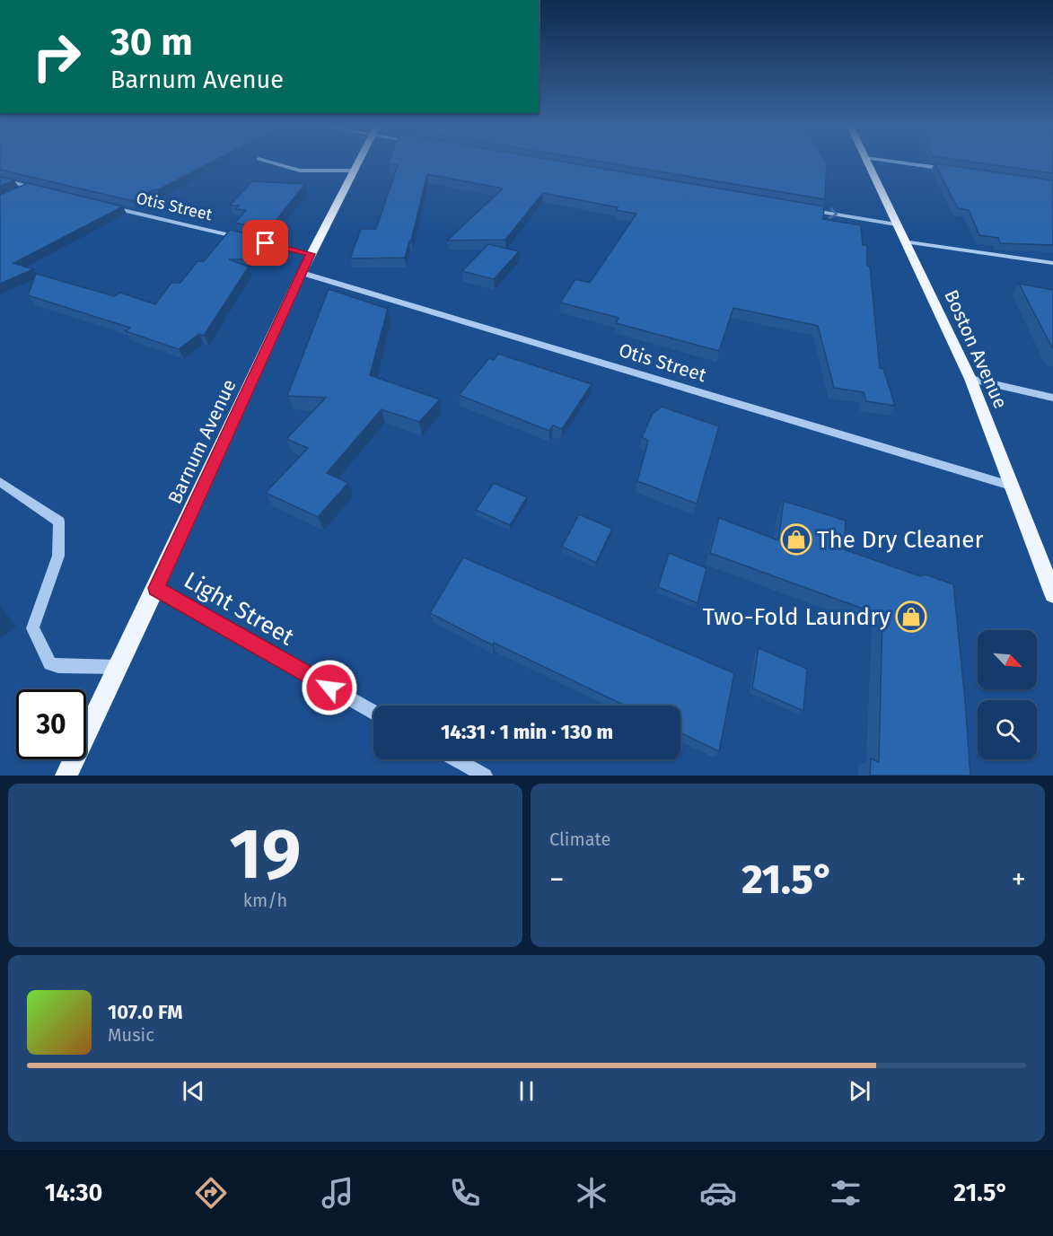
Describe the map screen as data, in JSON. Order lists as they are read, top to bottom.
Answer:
{
  "streets": {
    "main road": ["Boston Avenue", "Barnum Avenue"],
    "street": ["Otis Street", "Light Street"]
  },
  "crossings": [
    ["Otis Street", "Boston Avenue"],
    ["Otis Street", "Barnum Avenue"],
    ["Barnum Avenue", "Light Street"]
  ],
  "places": {
    "shop": ["The Dry Cleaner", "Two-Fold Laundry"]
  },
  "north": "bottom right",
  "page": {
    "turn": ["30 m", "Barnum Avenue"],
    "limit": "30",
    "trip": "14:31 · 1 min · 130 m",
    "tile": [
      ["19", "km/h"],
      "Climate"
    ],
    "heat": ["−", "21.5°", "+"],
    "song": ["107.0 FM", "Music"],
    "tabs": ["14:30", "21.5°"]
  }
}
